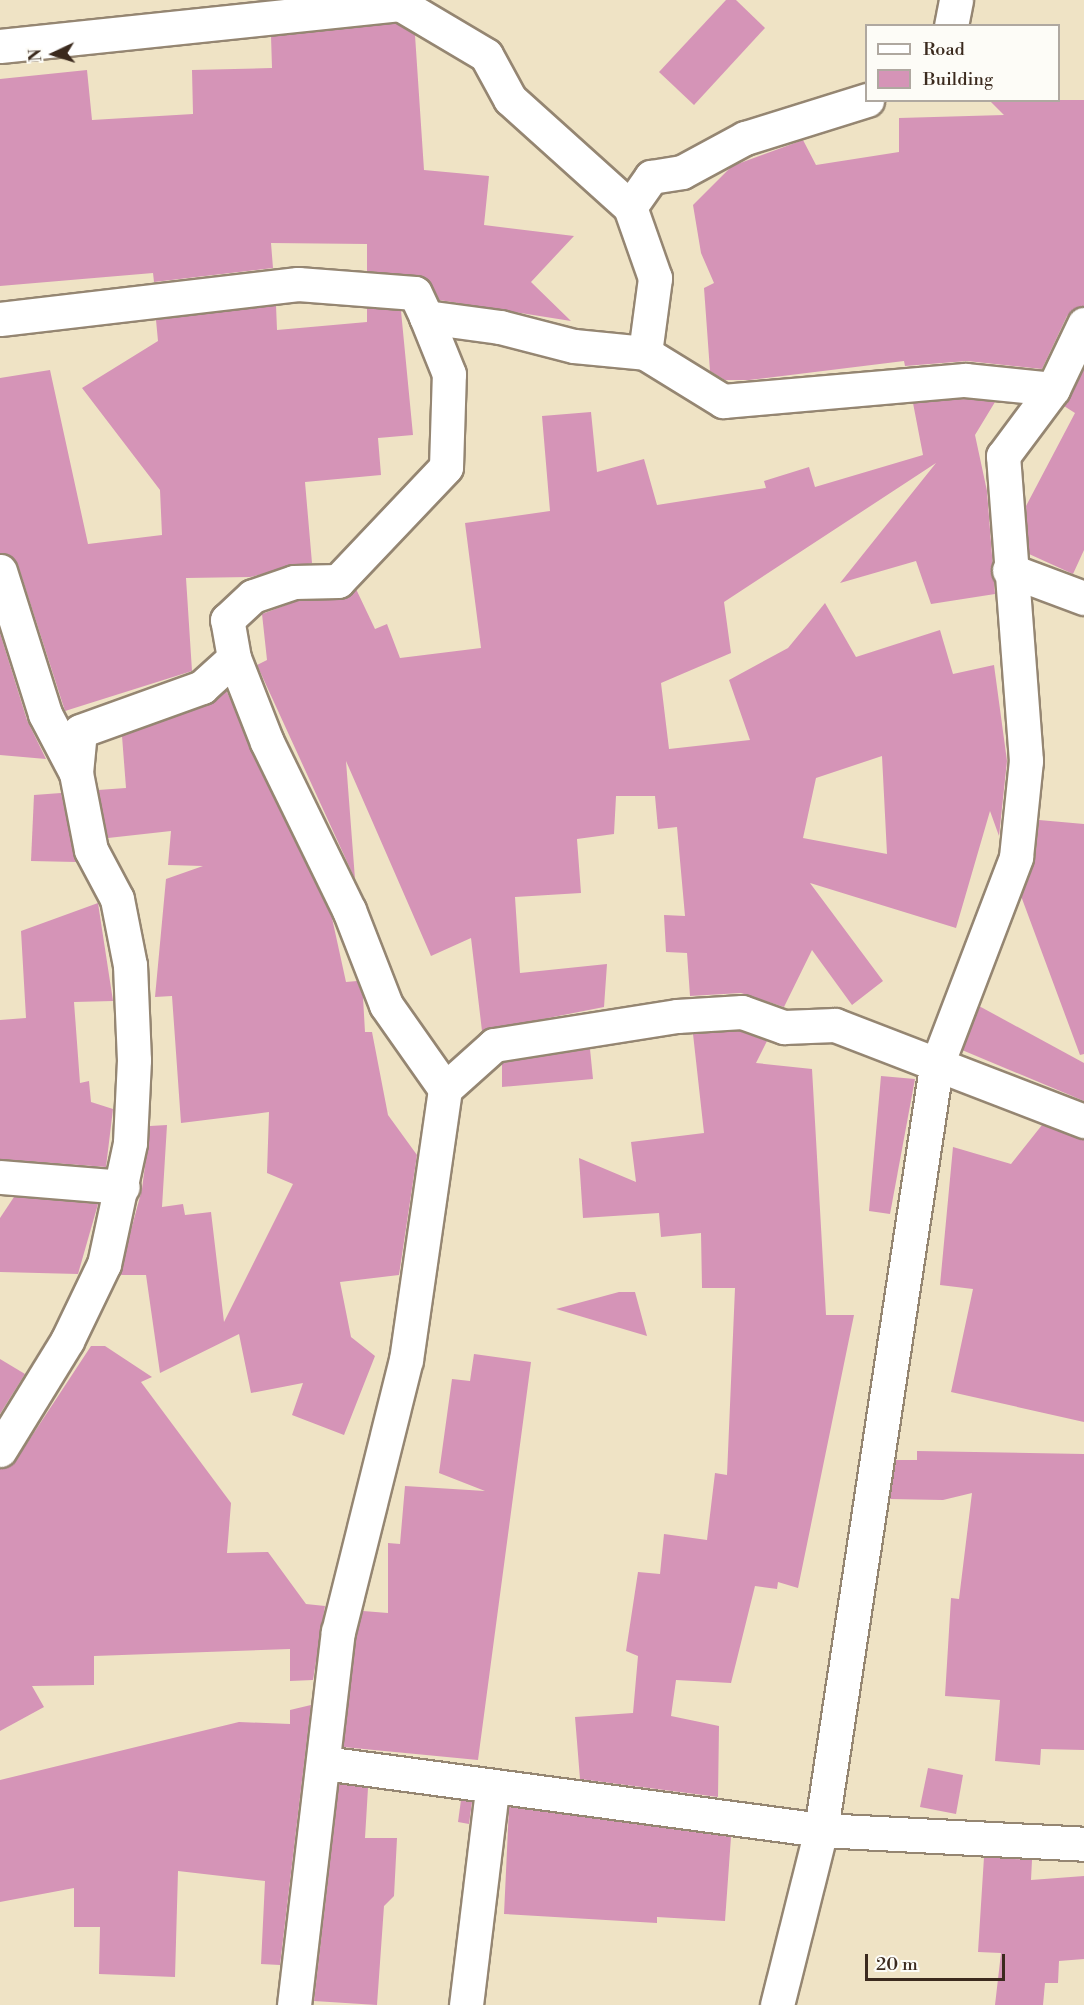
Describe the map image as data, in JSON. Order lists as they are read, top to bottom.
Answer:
{
  "legend": ["Road", "Building"],
  "scale_bar": "20 m",
  "north": "left"
}
